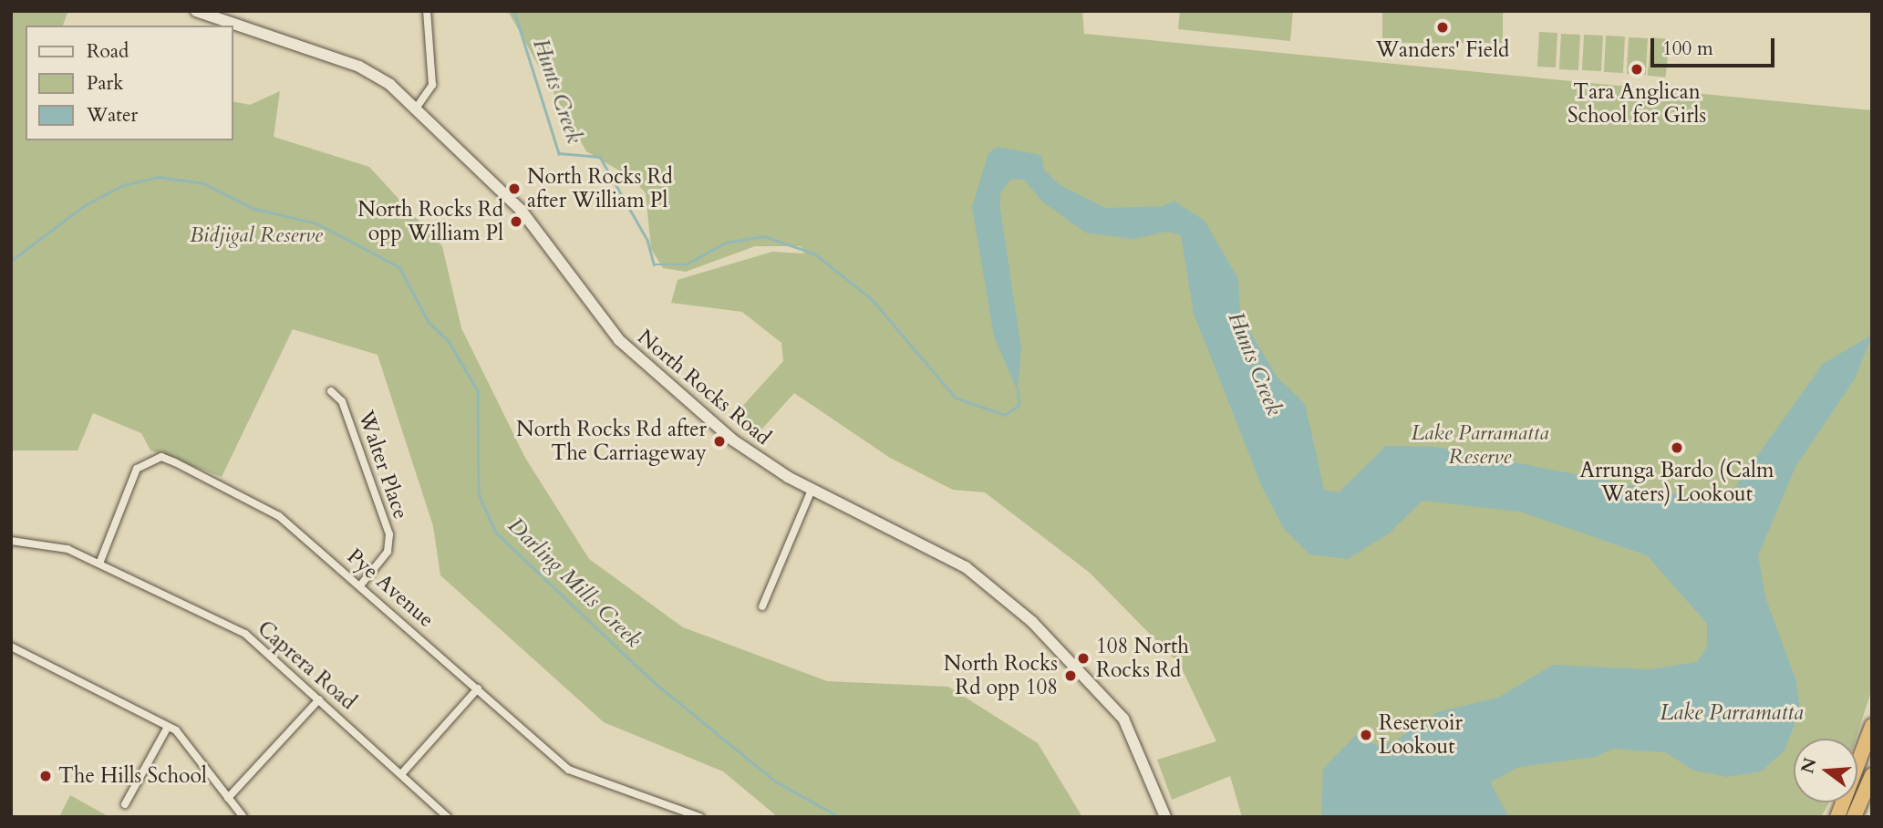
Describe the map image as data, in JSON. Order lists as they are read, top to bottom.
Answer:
{
  "streets": {
    "main road": ["North Rocks Road"],
    "street": ["Walter Place", "Pye Avenue", "Caprera Road"]
  },
  "crossings": [
    ["Walter Place", "Pye Avenue"],
    ["Pye Avenue", "Caprera Road"]
  ],
  "water": ["Hunts Creek", "Darling Mills Creek", "Lake Parramatta"],
  "parks": ["Bidjigal Reserve", "Lake Parramatta Reserve"],
  "places": [
    "Wanders' Field",
    "Tara Anglican School for Girls",
    "North Rocks Rd after William Pl",
    "North Rocks Rd opp William Pl",
    "North Rocks Rd after The Carriageway",
    "Arrunga Bardo (Calm Waters) Lookout",
    "108 North Rocks Rd",
    "North Rocks Rd opp 108",
    "Reservoir Lookout",
    "The Hills School"
  ],
  "legend": ["Road", "Park", "Water"],
  "scale_bar": "100 m",
  "north": "left"
}
